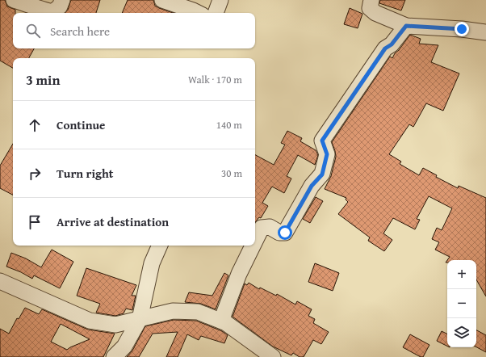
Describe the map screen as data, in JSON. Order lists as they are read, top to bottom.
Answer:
{
  "page": {
    "search": "Search here",
    "heading": ["3 min", "Walk · 170 m"],
    "list": [
      ["Continue", "140 m"],
      ["Turn right", "30 m"],
      "Arrive at destination"
    ],
    "map_buttons": ["+", "−"]
  }
}
